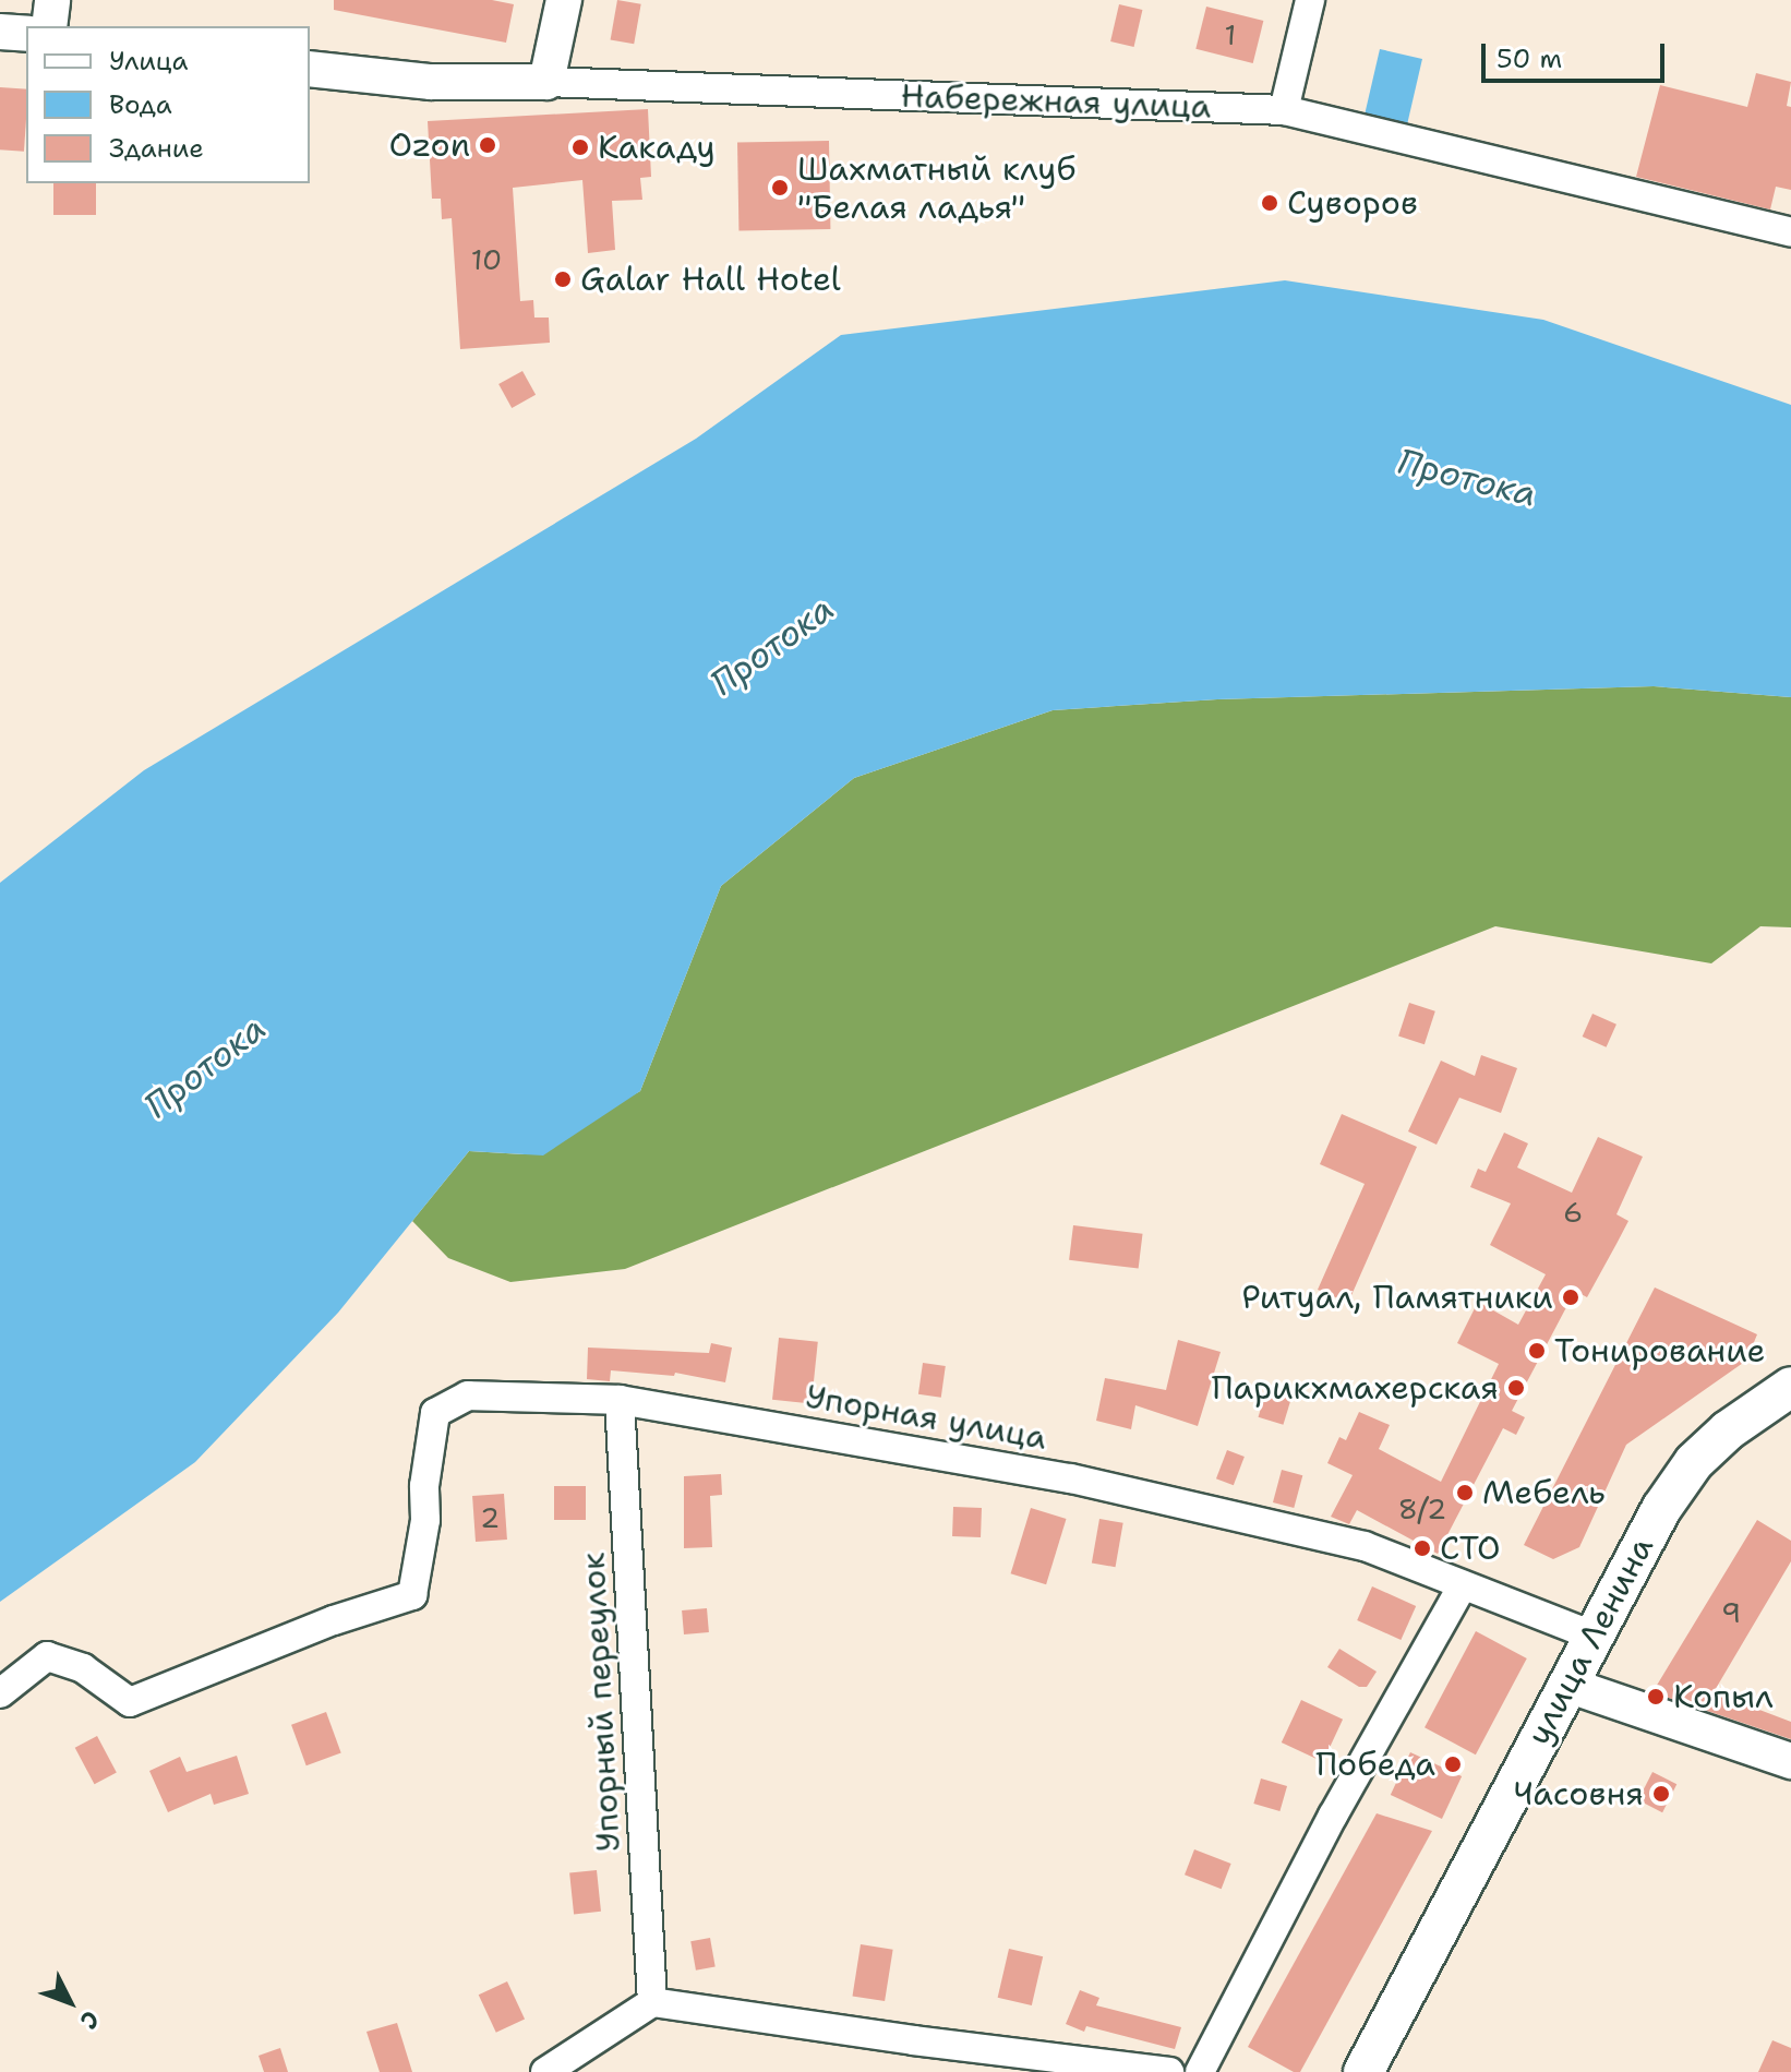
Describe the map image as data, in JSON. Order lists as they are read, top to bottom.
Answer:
{
  "streets": {
    "main road": ["улица Ленина"],
    "street": ["Набережная улица", "Упорная улица", "Упорный переулок"]
  },
  "crossings": [
    ["Упорная улица", "улица Ленина"],
    ["Упорная улица", "Упорный переулок"]
  ],
  "water": ["Протока"],
  "places": [
    "Ozon",
    "Какаду",
    "Шахматный клуб \"Белая ладья\"",
    "Суворов",
    "Galar Hall Hotel",
    "Ритуал, Памятники",
    "Тонирование",
    "Парикхмахерская",
    "Мебель",
    "СТО",
    "Копыл",
    "Победа",
    "Часовня"
  ],
  "house_numbers": [
    "1",
    "10",
    "6",
    "8/2",
    "2",
    "9"
  ],
  "legend": ["Улица", "Вода", "Здание"],
  "scale_bar": "50 m",
  "north": "bottom right"
}
